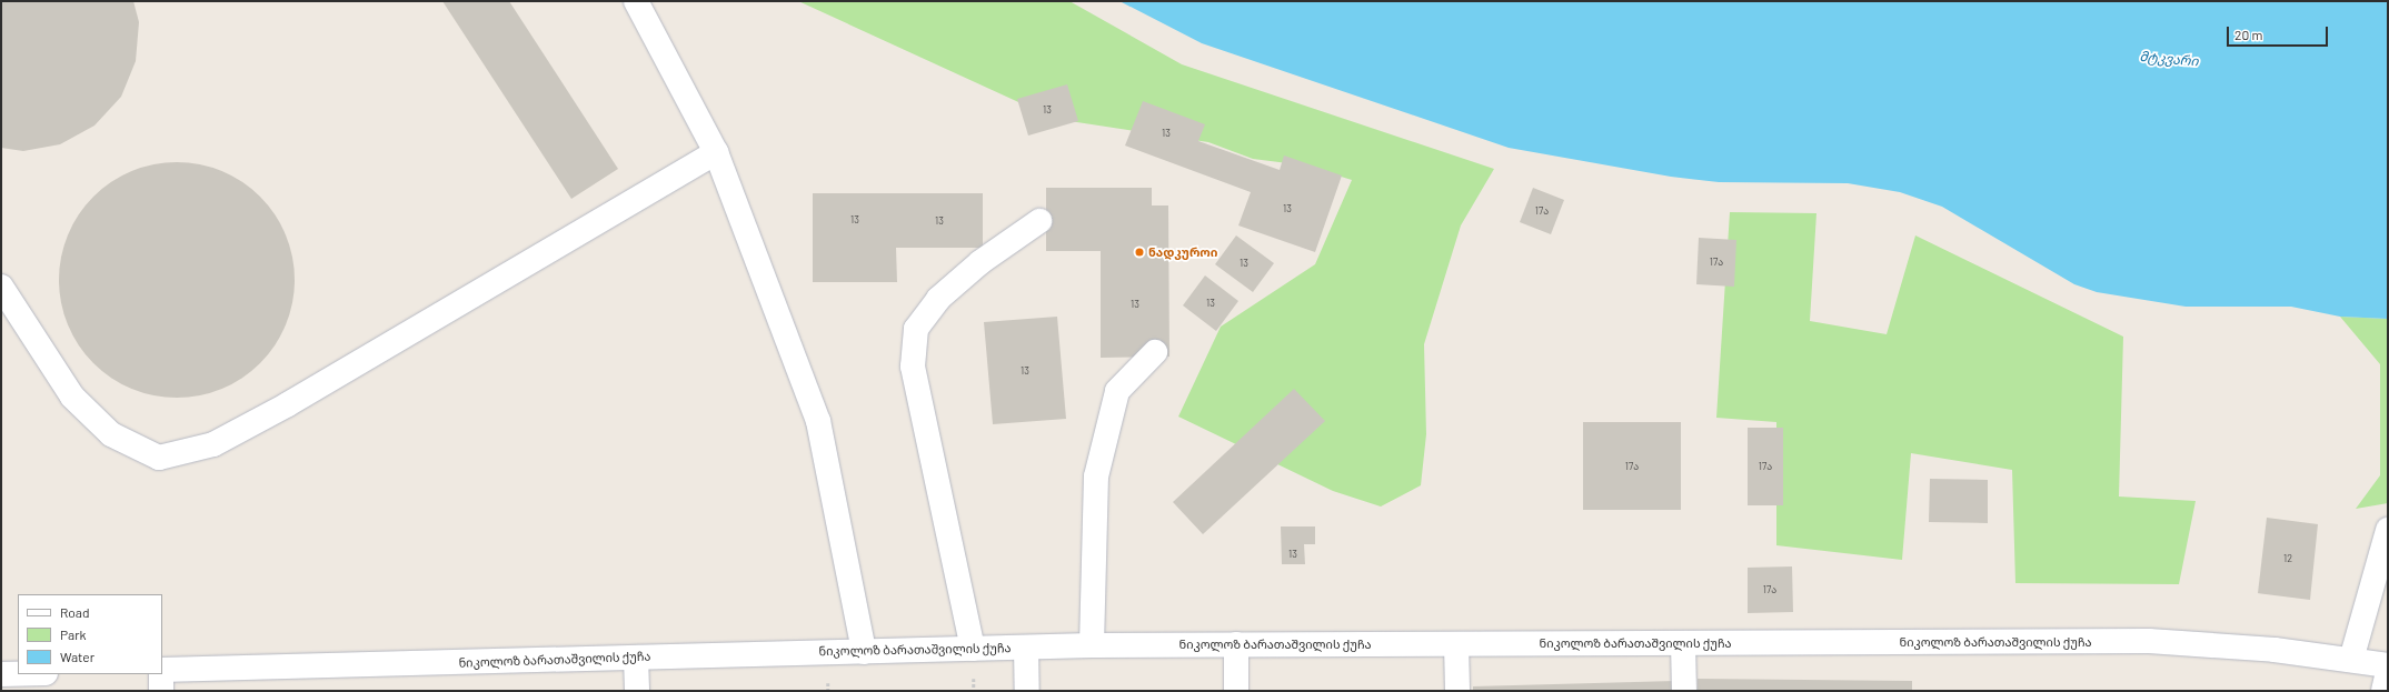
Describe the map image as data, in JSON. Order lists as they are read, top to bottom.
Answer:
{
  "streets": {
    "street": ["ნიკოლოზ ბარათაშვილის ქუჩა"]
  },
  "water": ["მტკვარი"],
  "places": ["ნადკუროი"],
  "house_numbers": [
    "13",
    "13",
    "13",
    "17ა",
    "13",
    "13",
    "17ა",
    "13",
    "13",
    "13",
    "13",
    "17ა",
    "17ა",
    "13",
    "12",
    "17ა"
  ],
  "legend": ["Road", "Park", "Water"],
  "scale_bar": "20 m"
}
